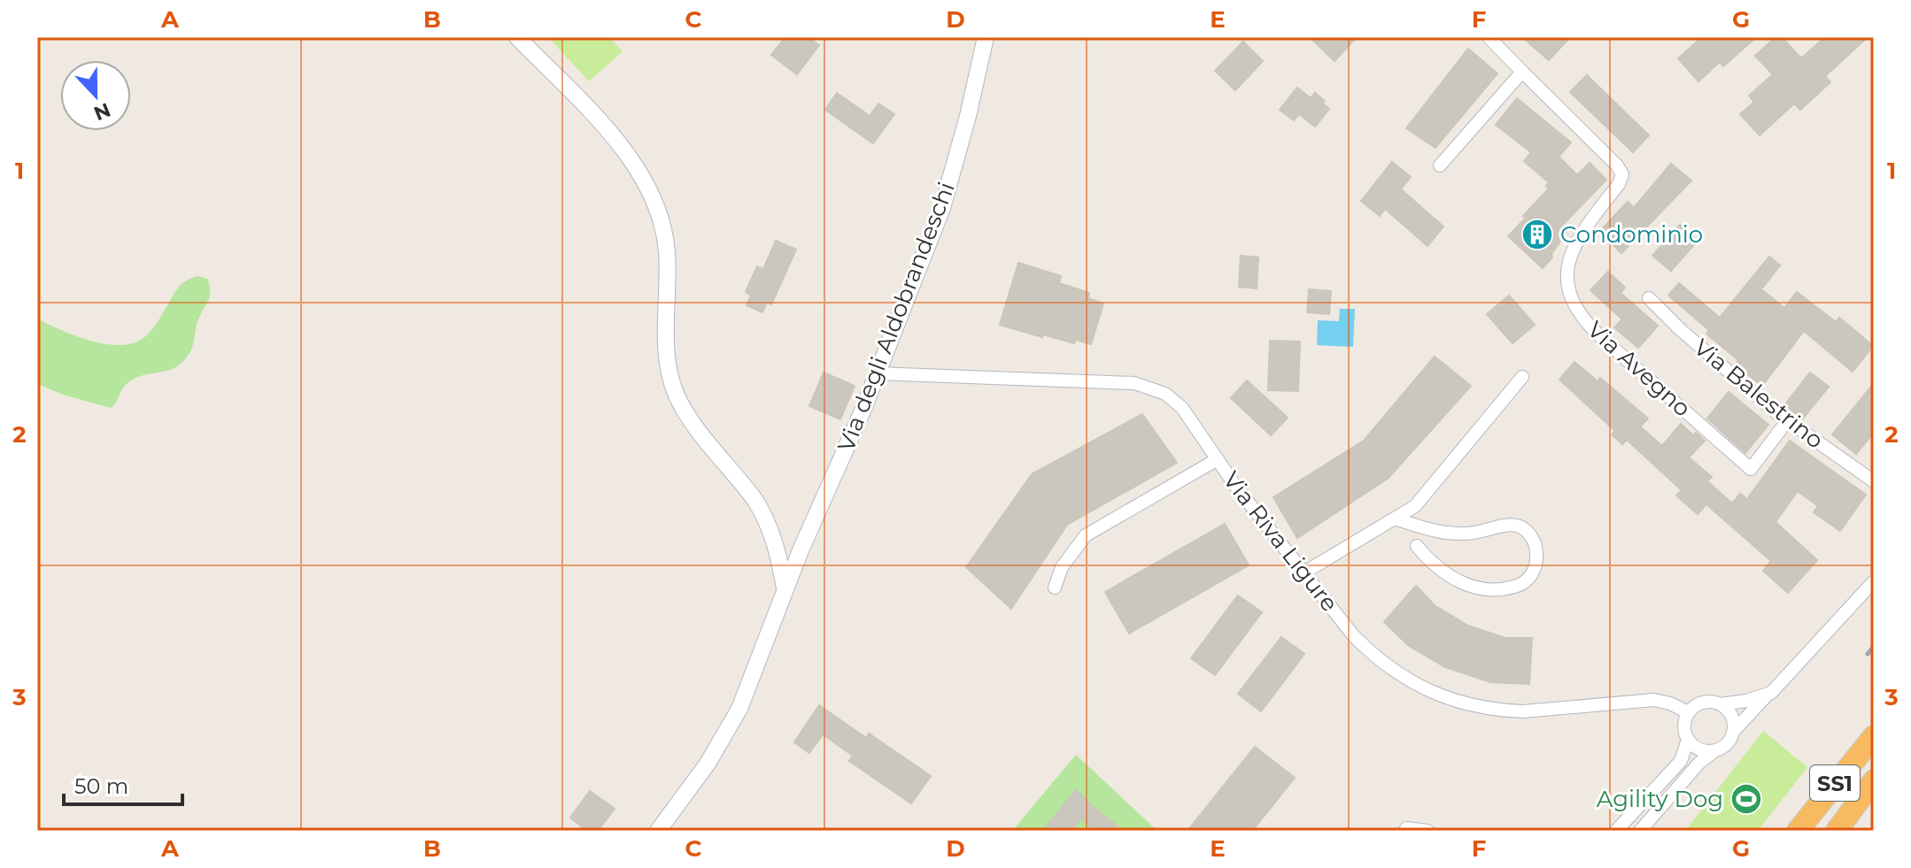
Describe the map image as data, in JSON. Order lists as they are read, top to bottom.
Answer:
{
  "streets": {
    "highway": ["SS1"],
    "street": [
      "Via degli Aldobrandeschi",
      "Via Avegno",
      "Via Balestrino",
      "Via Riva Ligure"
    ]
  },
  "crossings": [
    ["Via degli Aldobrandeschi", "Via Riva Ligure"],
    ["Via Avegno", "Via Balestrino"]
  ],
  "places": {
    "building": ["Condominio"],
    "sports": ["Agility Dog"]
  },
  "scale_bar": "50 m",
  "north": "bottom",
  "grid": {
    "columns": [
      "A",
      "B",
      "C",
      "D",
      "E",
      "F",
      "G"
    ],
    "rows": ["1", "2", "3"]
  }
}
